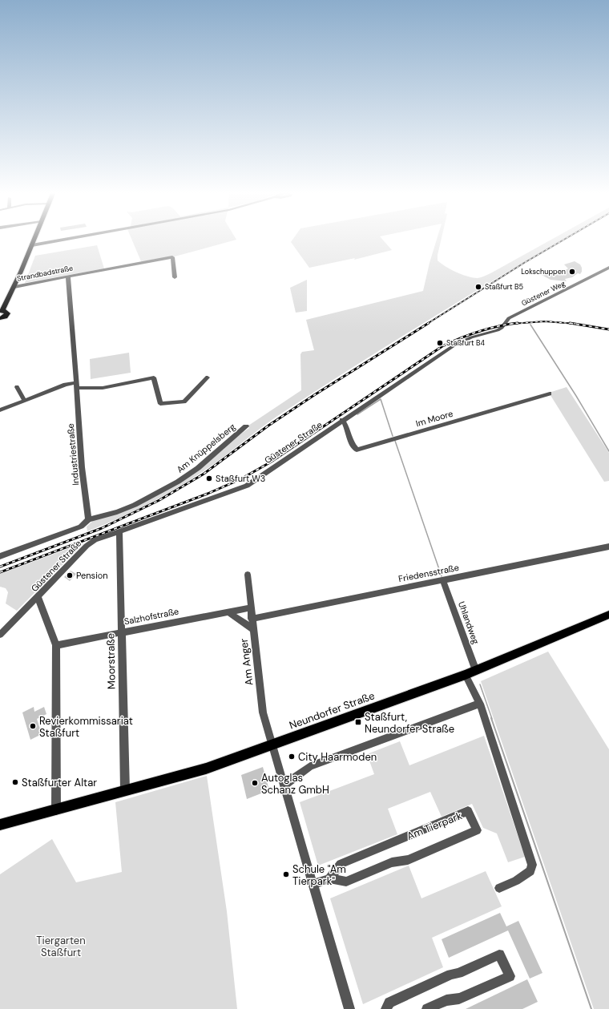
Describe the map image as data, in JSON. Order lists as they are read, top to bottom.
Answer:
{
  "streets": {
    "main road": ["Neundorfer Straße"],
    "street": [
      "Strandbadstraße",
      "Güstener Weg",
      "Im Moore",
      "Güstener Straße",
      "Am Knüppelsberg",
      "Industriestraße",
      "Friedensstraße",
      "Salzhofstraße",
      "Uhlandweg",
      "Moorstraße",
      "Am Anger",
      "Am Tierpark"
    ]
  },
  "crossings": [
    ["Strandbadstraße", "Industriestraße"],
    ["Güstener Weg", "Güstener Straße"],
    ["Im Moore", "Güstener Straße"],
    ["Güstener Straße", "Moorstraße"],
    ["Am Knüppelsberg", "Industriestraße"],
    ["Friedensstraße", "Uhlandweg"],
    ["Friedensstraße", "Am Anger"],
    ["Salzhofstraße", "Moorstraße"],
    ["Salzhofstraße", "Am Anger"],
    ["Uhlandweg", "Neundorfer Straße"],
    ["Moorstraße", "Neundorfer Straße"],
    ["Am Anger", "Neundorfer Straße"]
  ],
  "parks": ["Tiergarten Staßfurt"],
  "places": {
    "other": [
      "Lokschuppen",
      "Staßfurt B5",
      "Staßfurt B4",
      "Staßfurt W3",
      "Pension",
      "Revierkommissariat Staßfurt",
      "City Haarmoden",
      "Staßfurter Altar",
      "Autoglas Schanz GmbH",
      "Schule \"Am Tierpark\""
    ],
    "transit": ["Staßfurt, Neundorfer Straße"]
  }
}
